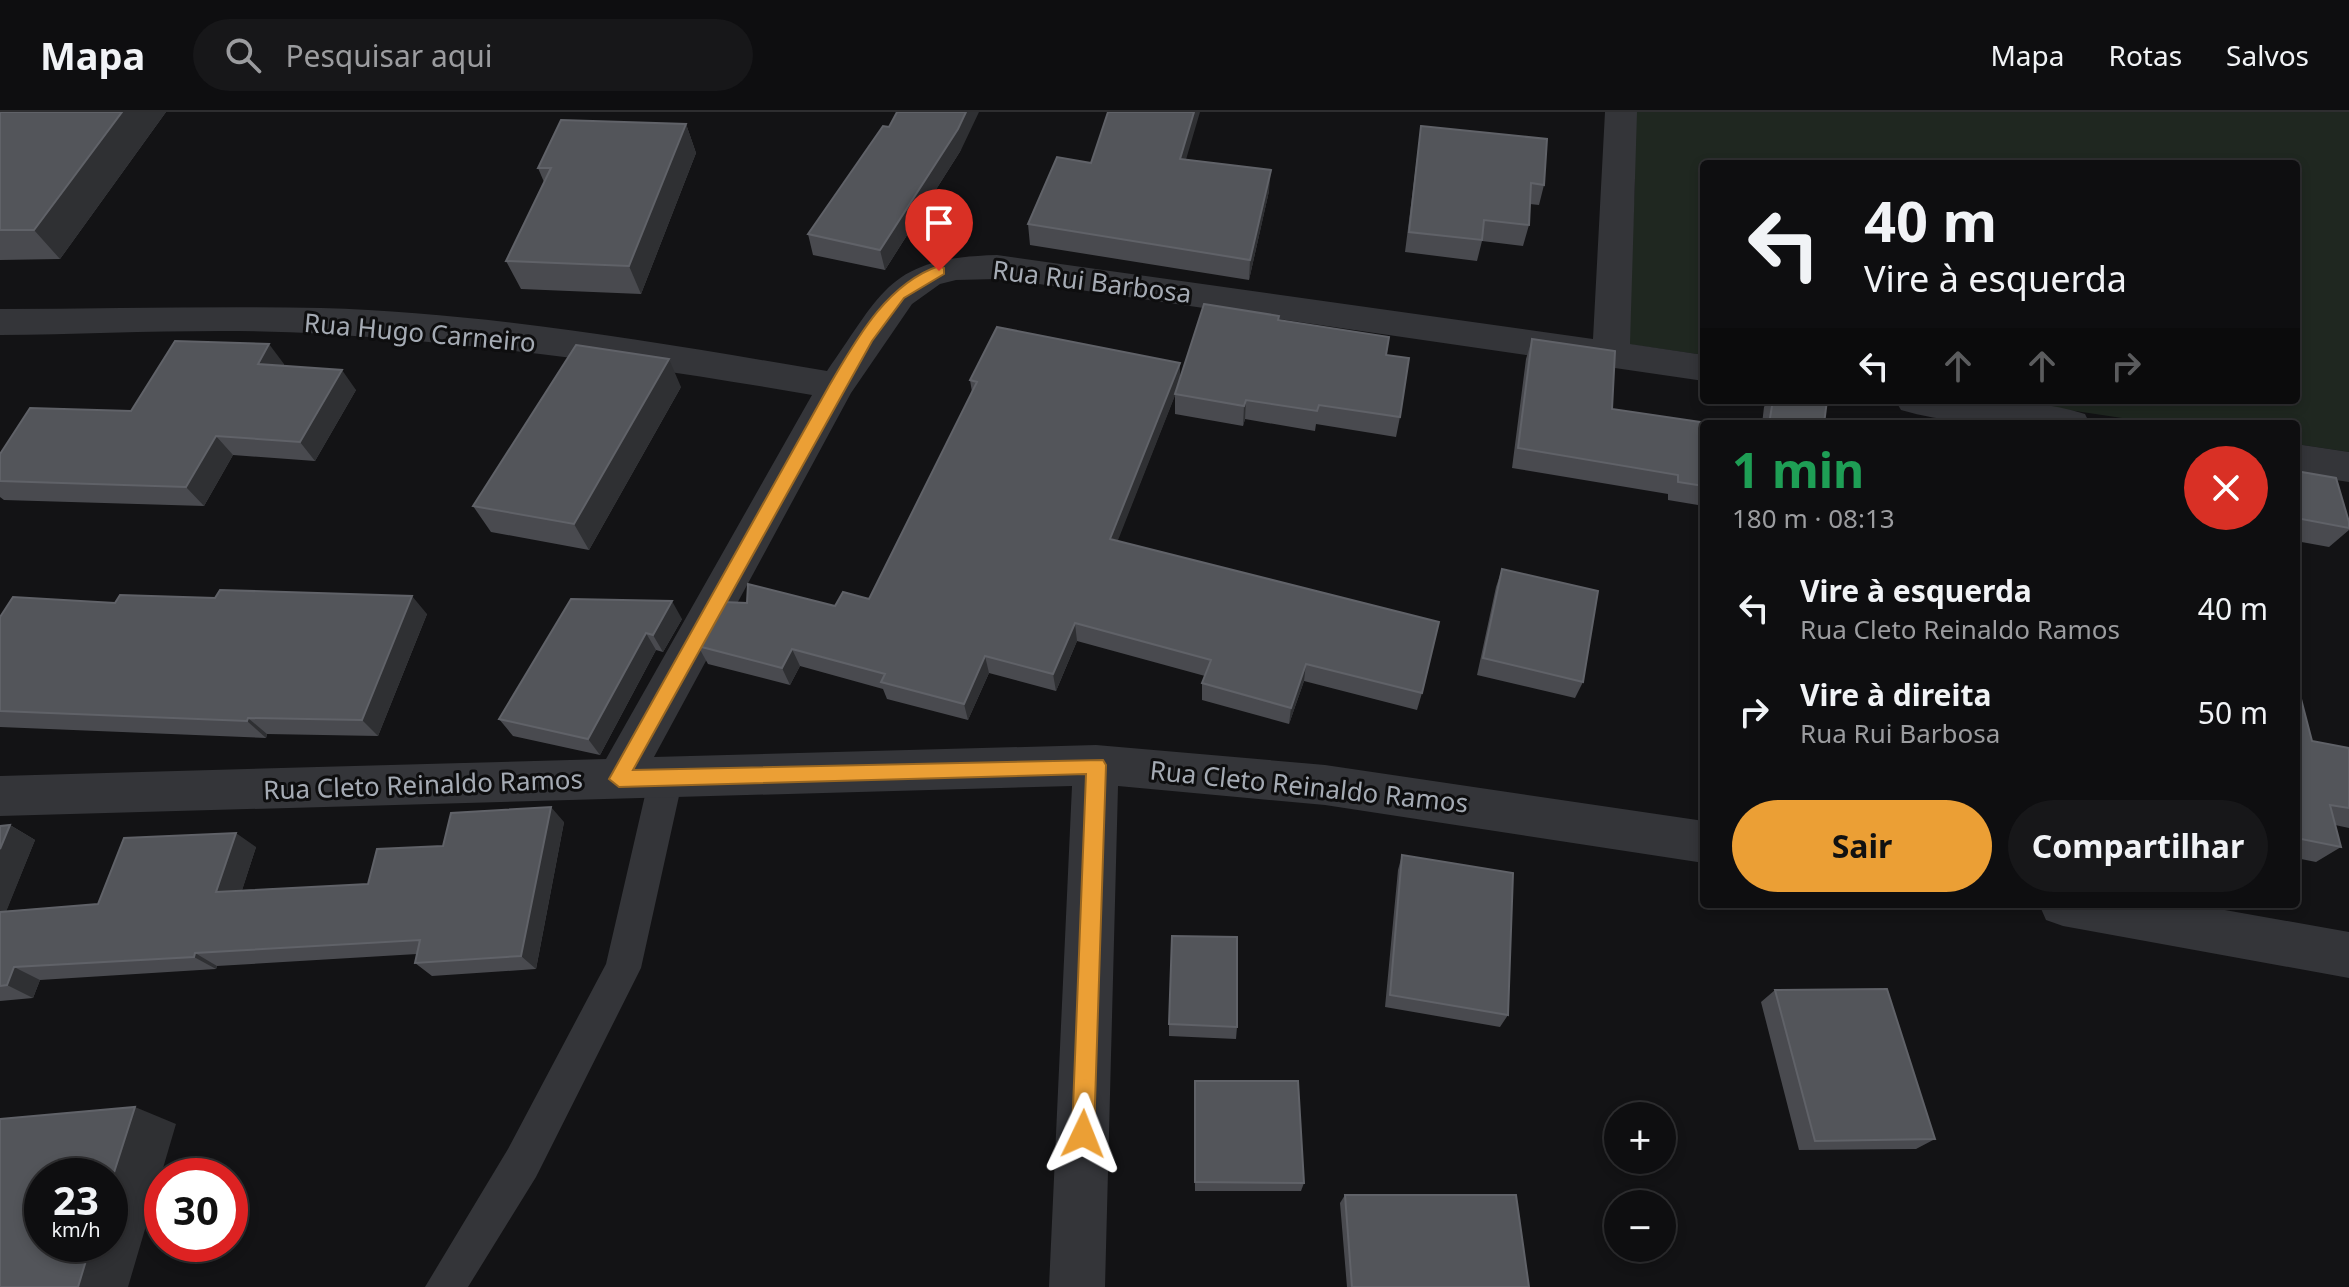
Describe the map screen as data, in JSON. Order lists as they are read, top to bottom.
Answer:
{
  "streets": {
    "street": ["Rua Rui Barbosa", "Rua Hugo Carneiro", "Rua Cleto Reinaldo Ramos"]
  },
  "crossings": [
    ["Rua Rui Barbosa", "Rua Hugo Carneiro"],
    ["Rua Rui Barbosa", "Rua Cleto Reinaldo Ramos"]
  ],
  "page": {
    "header": "Mapa",
    "search": "Pesquisar aqui",
    "nav": ["Mapa", "Rotas", "Salvos"],
    "turn": ["40 m", "Vire à esquerda"],
    "heading": ["1 min", "180 m · 08:13"],
    "list": [
      {
        "name": "Vire à esquerda",
        "note": "Rua Cleto Reinaldo Ramos",
        "value": "40 m"
      },
      {
        "name": "Vire à direita",
        "note": "Rua Rui Barbosa",
        "value": "50 m"
      }
    ],
    "buttons": ["Sair", "Compartilhar"],
    "map_buttons": ["+", "−"],
    "speed": "23 km/h",
    "limit": "30"
  }
}
